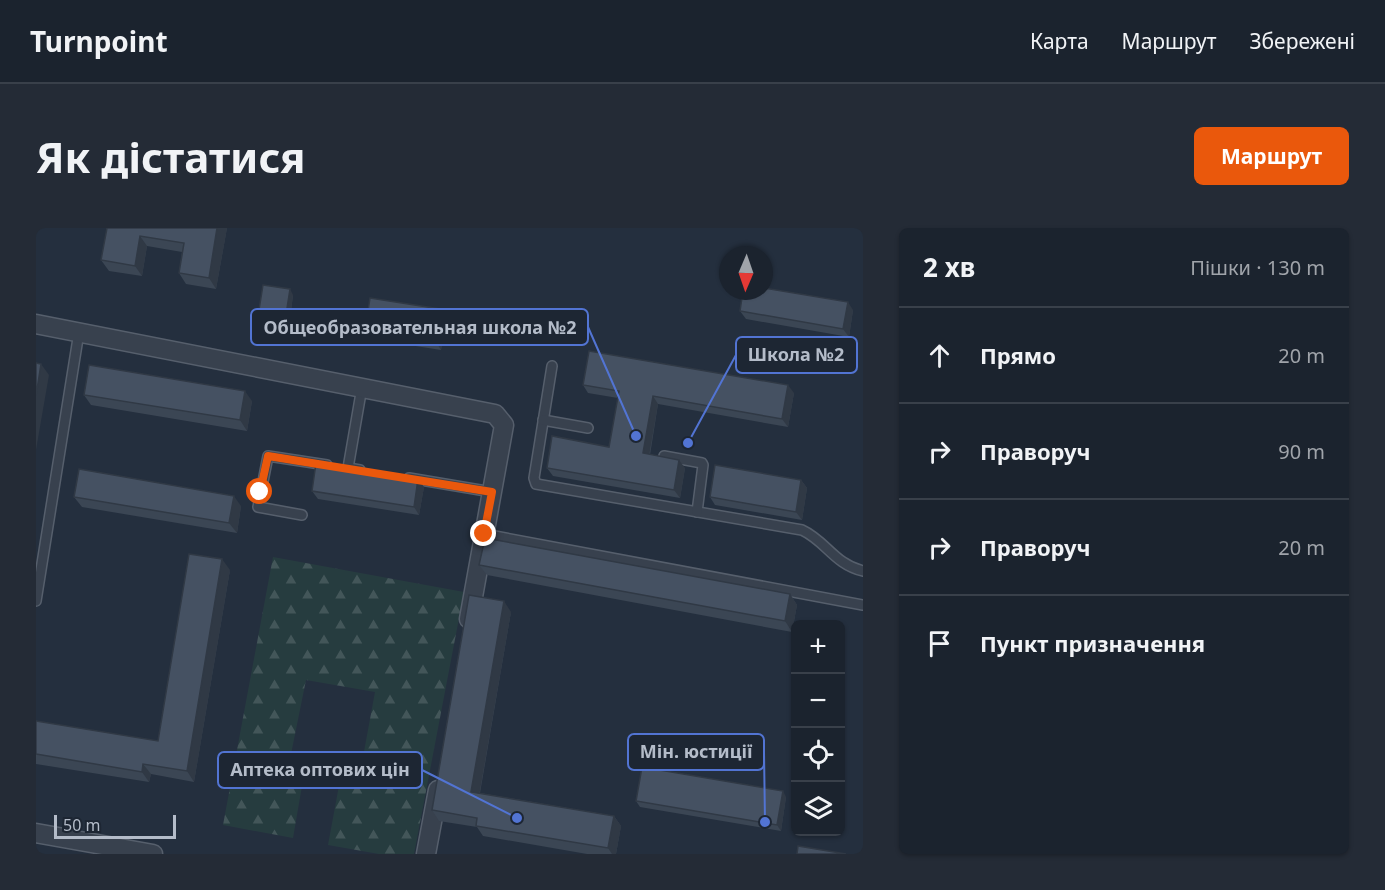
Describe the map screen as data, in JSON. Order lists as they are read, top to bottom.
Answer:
{
  "places": [
    "Общеобразовательная школа №2",
    "Школа №2",
    "Аптека оптових цін",
    "Мін. юстиції"
  ],
  "scale_bar": "50 m",
  "north": "bottom",
  "page": {
    "header": "Turnpoint",
    "nav": ["Карта", "Маршрут", "Збережені"],
    "buttons": "Маршрут",
    "title": "Як дістатися",
    "heading": ["2 хв", "Пішки · 130 m"],
    "list": [
      ["Прямо", "20 m"],
      ["Праворуч", "90 m"],
      ["Праворуч", "20 m"],
      "Пункт призначення"
    ],
    "map_buttons": ["+", "−"],
    "scale": "50 m"
  }
}
